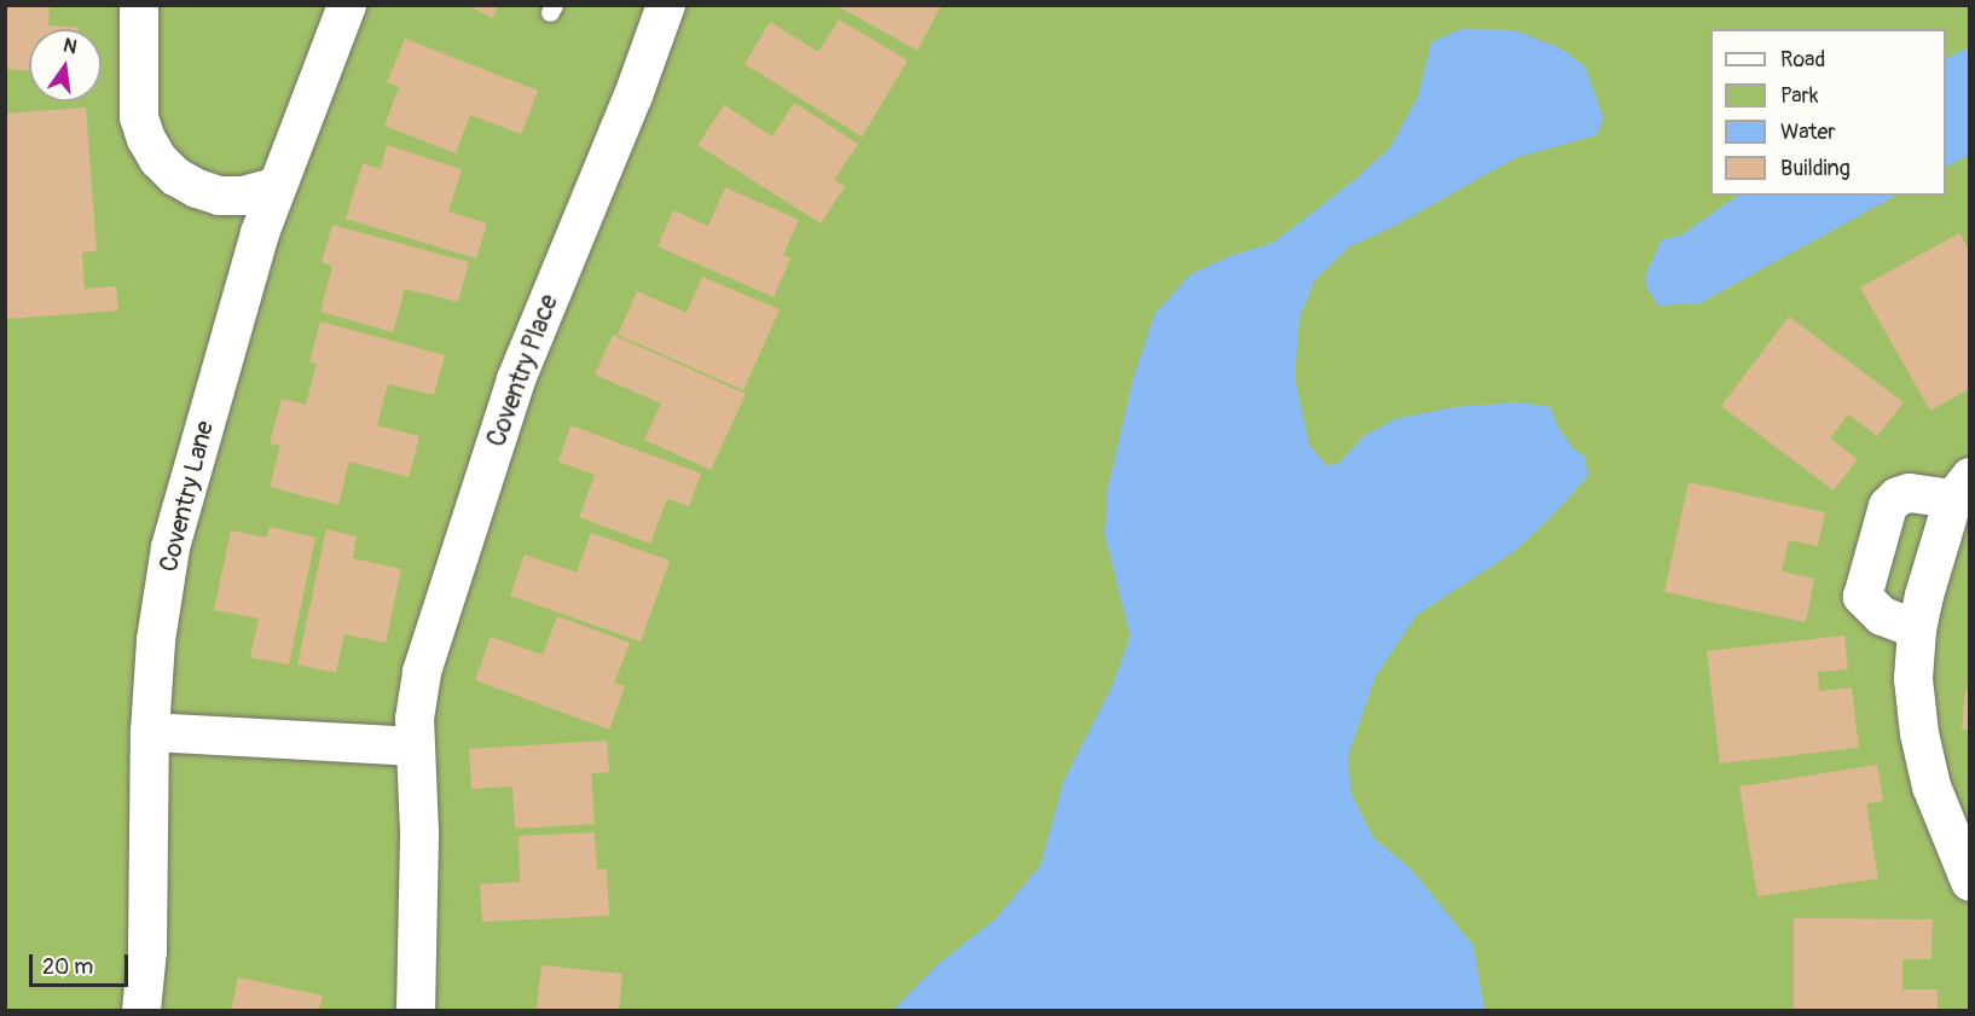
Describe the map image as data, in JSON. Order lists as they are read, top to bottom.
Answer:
{
  "streets": {
    "street": ["Coventry Place", "Coventry Lane"]
  },
  "legend": [
    "Road",
    "Park",
    "Water",
    "Building"
  ],
  "scale_bar": "20 m",
  "north": "top"
}
